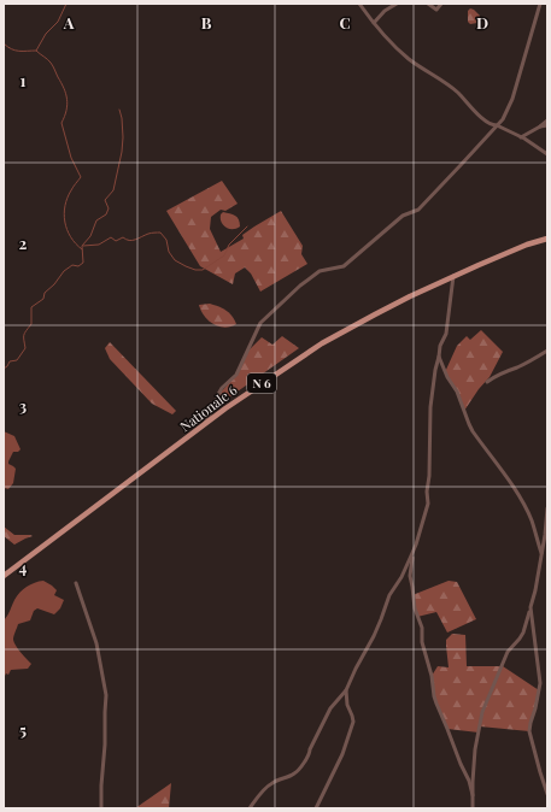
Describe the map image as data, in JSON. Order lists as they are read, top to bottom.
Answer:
{
  "streets": {
    "main road": ["N 6", "Nationale 6"]
  },
  "grid": {
    "columns": [
      "A",
      "B",
      "C",
      "D"
    ],
    "rows": [
      "1",
      "2",
      "3",
      "4",
      "5"
    ]
  }
}
